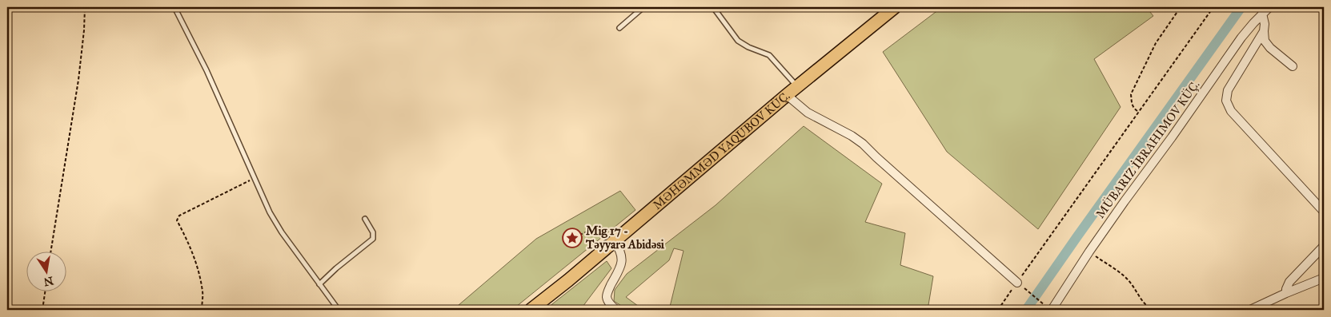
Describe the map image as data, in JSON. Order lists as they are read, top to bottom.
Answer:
{
  "streets": {
    "main road": ["MƏHƏMMƏD YAQUBOV KÜÇ."],
    "street": ["MÜBARIZ İBRAHIMOV KÜÇ."]
  },
  "places": {
    "place": ["Mig 17 - Təyyarə Abidəsi"]
  },
  "north": "bottom"
}
